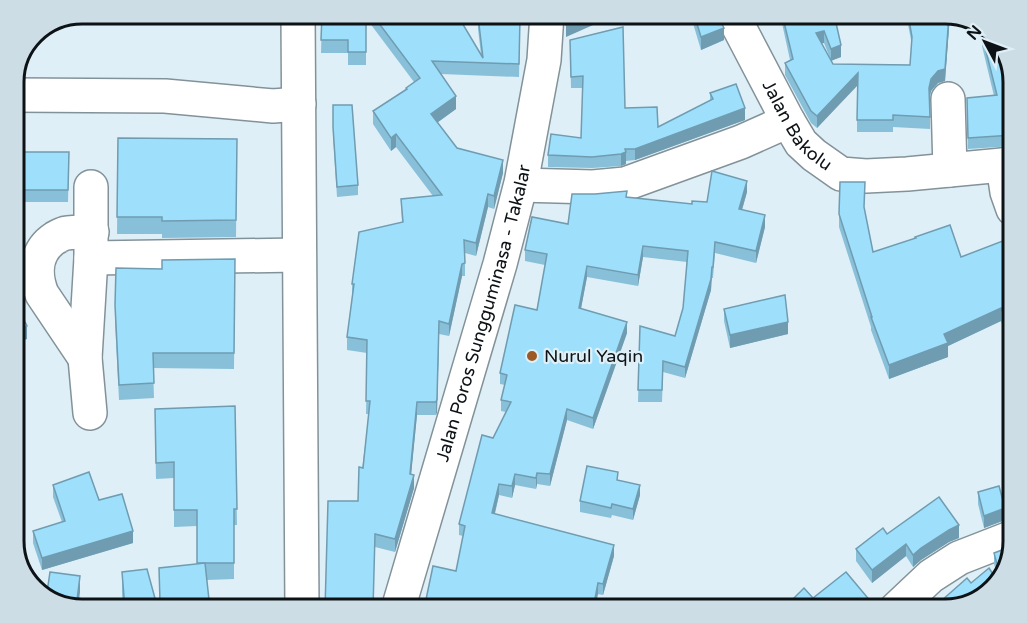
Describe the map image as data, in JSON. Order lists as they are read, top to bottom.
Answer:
{
  "streets": {
    "main road": ["Jalan Bakolu", "Jalan Poros Sungguminasa - Takalar"]
  },
  "places": ["Nurul Yaqin"],
  "north": "top left"
}
